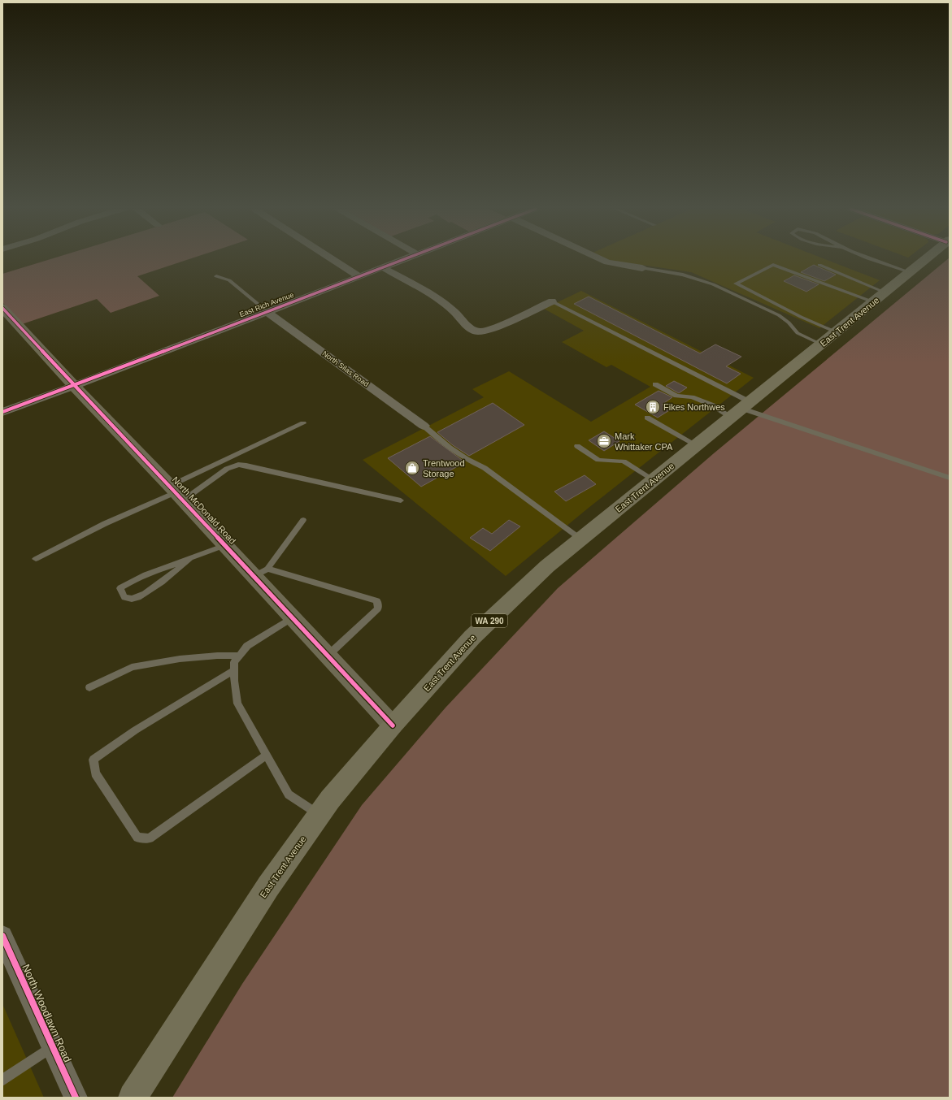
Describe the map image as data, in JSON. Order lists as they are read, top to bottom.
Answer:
{
  "streets": {
    "main road": ["East Trent Avenue", "WA 290"],
    "street": [
      "East Rich Avenue",
      "North Silas Road",
      "North McDonald Road",
      "North Woodlawn Road"
    ]
  },
  "crossings": [
    ["East Rich Avenue", "North Silas Road"],
    ["East Rich Avenue", "North McDonald Road"],
    ["East Trent Avenue", "North McDonald Road"]
  ],
  "places": {
    "building": ["Fikes Northwes"],
    "office": ["Mark Whittaker CPA"],
    "shop": ["Trentwood Storage"]
  }
}
